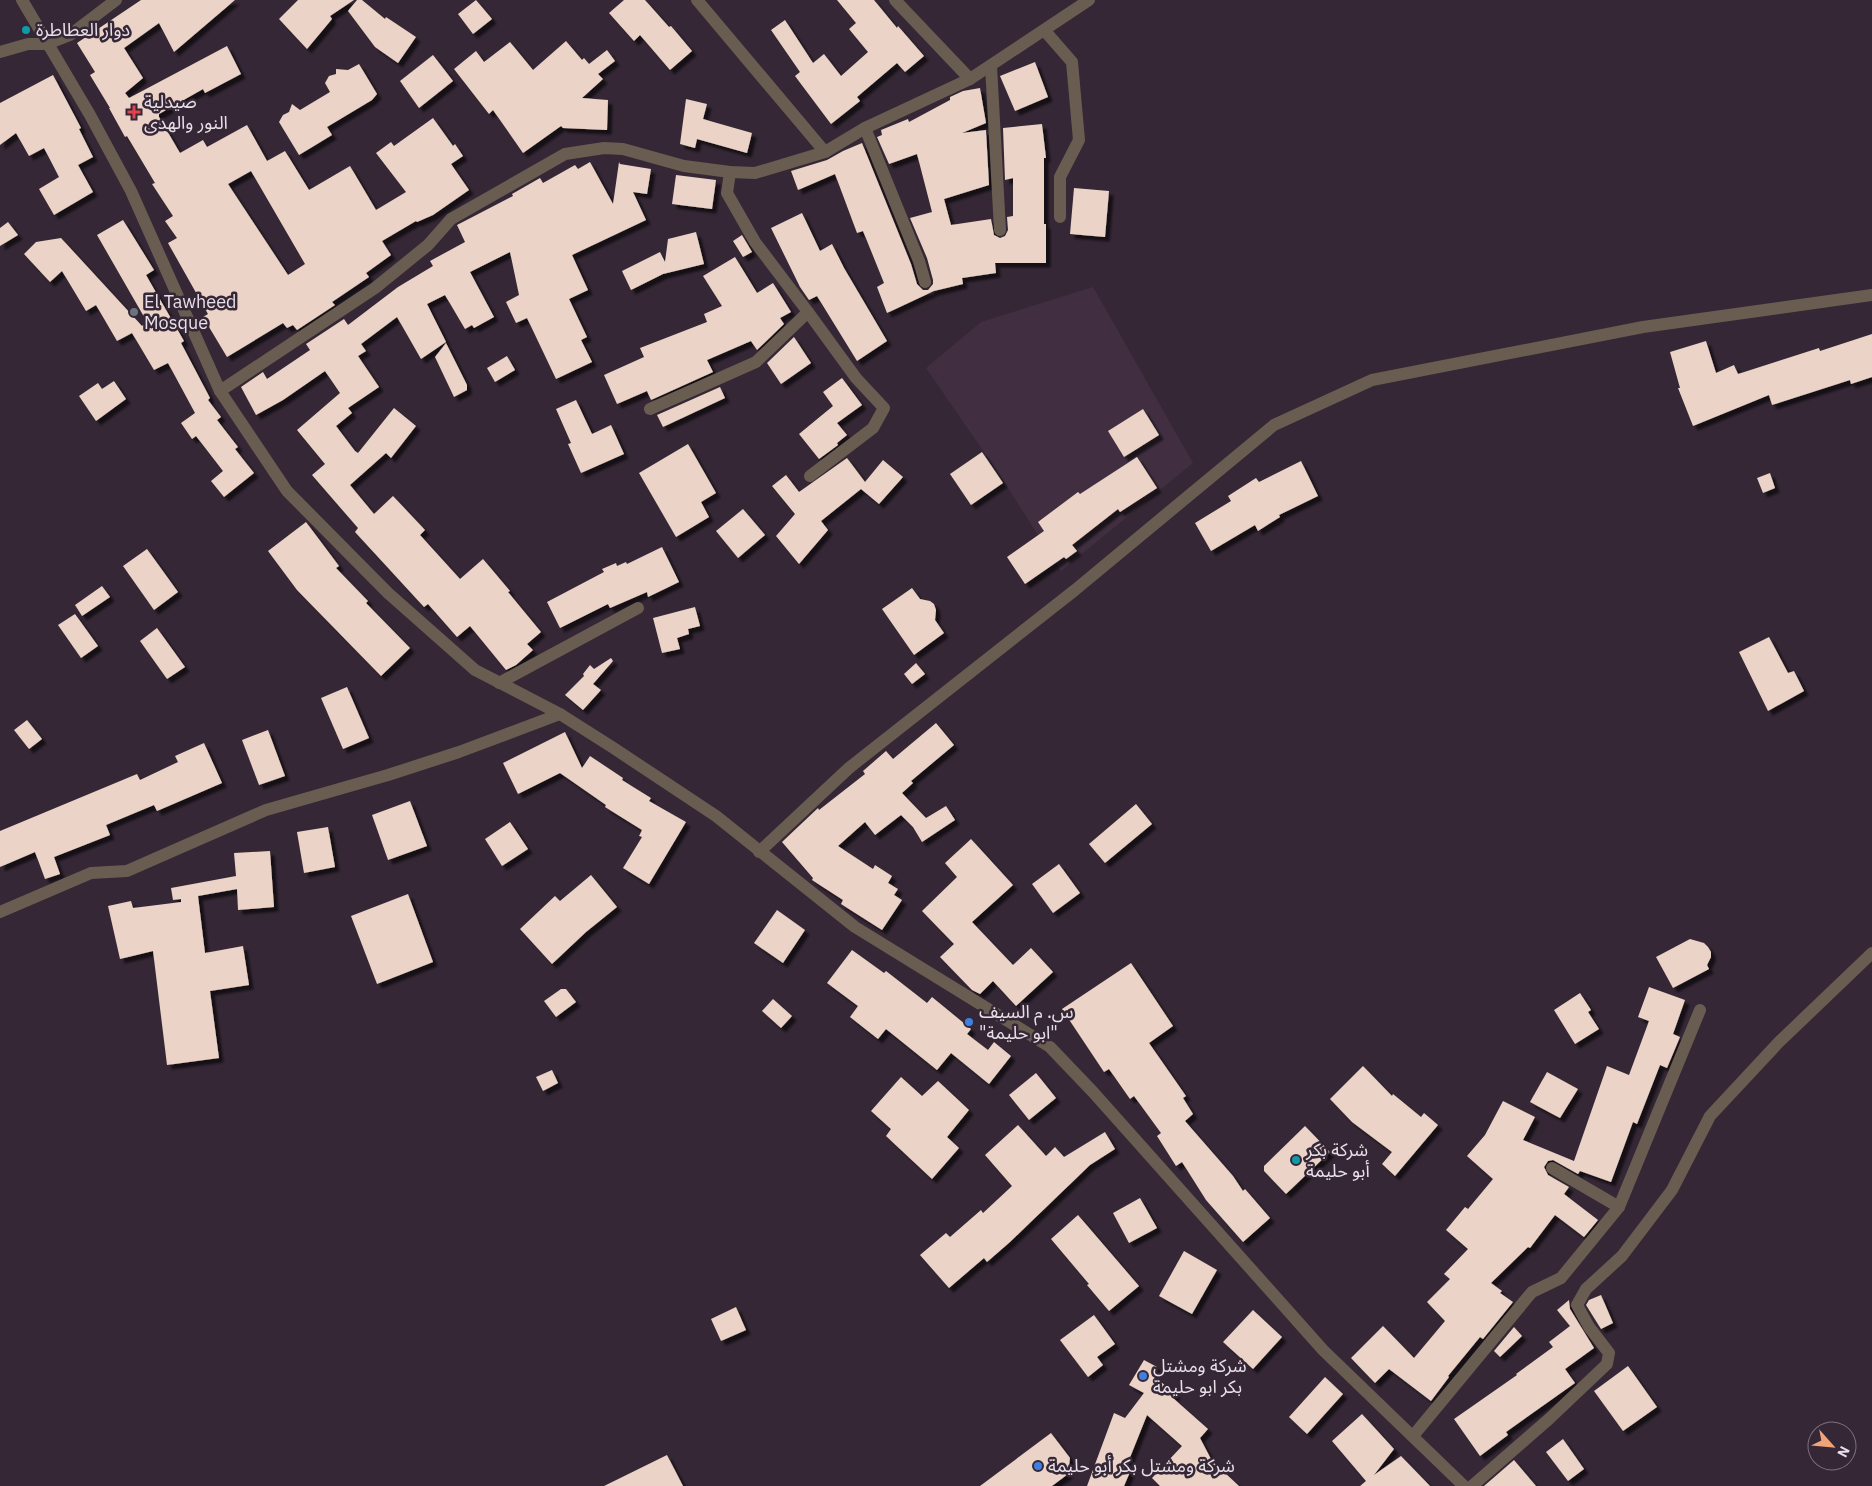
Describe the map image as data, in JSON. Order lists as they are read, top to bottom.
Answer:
{
  "places": {
    "other": [
      "دوار العطاطرة",
      "El Tawheed Mosque",
      "س. م السيف \"ابو حليمة\"",
      "شركة بكر أبو حليمة",
      "شركة ومشتل بكر ابو حليمة",
      "شركة ومشتل بكر أبو حليمة"
    ],
    "health": ["صيدلية النور والهدى"]
  },
  "north": "bottom right"
}
